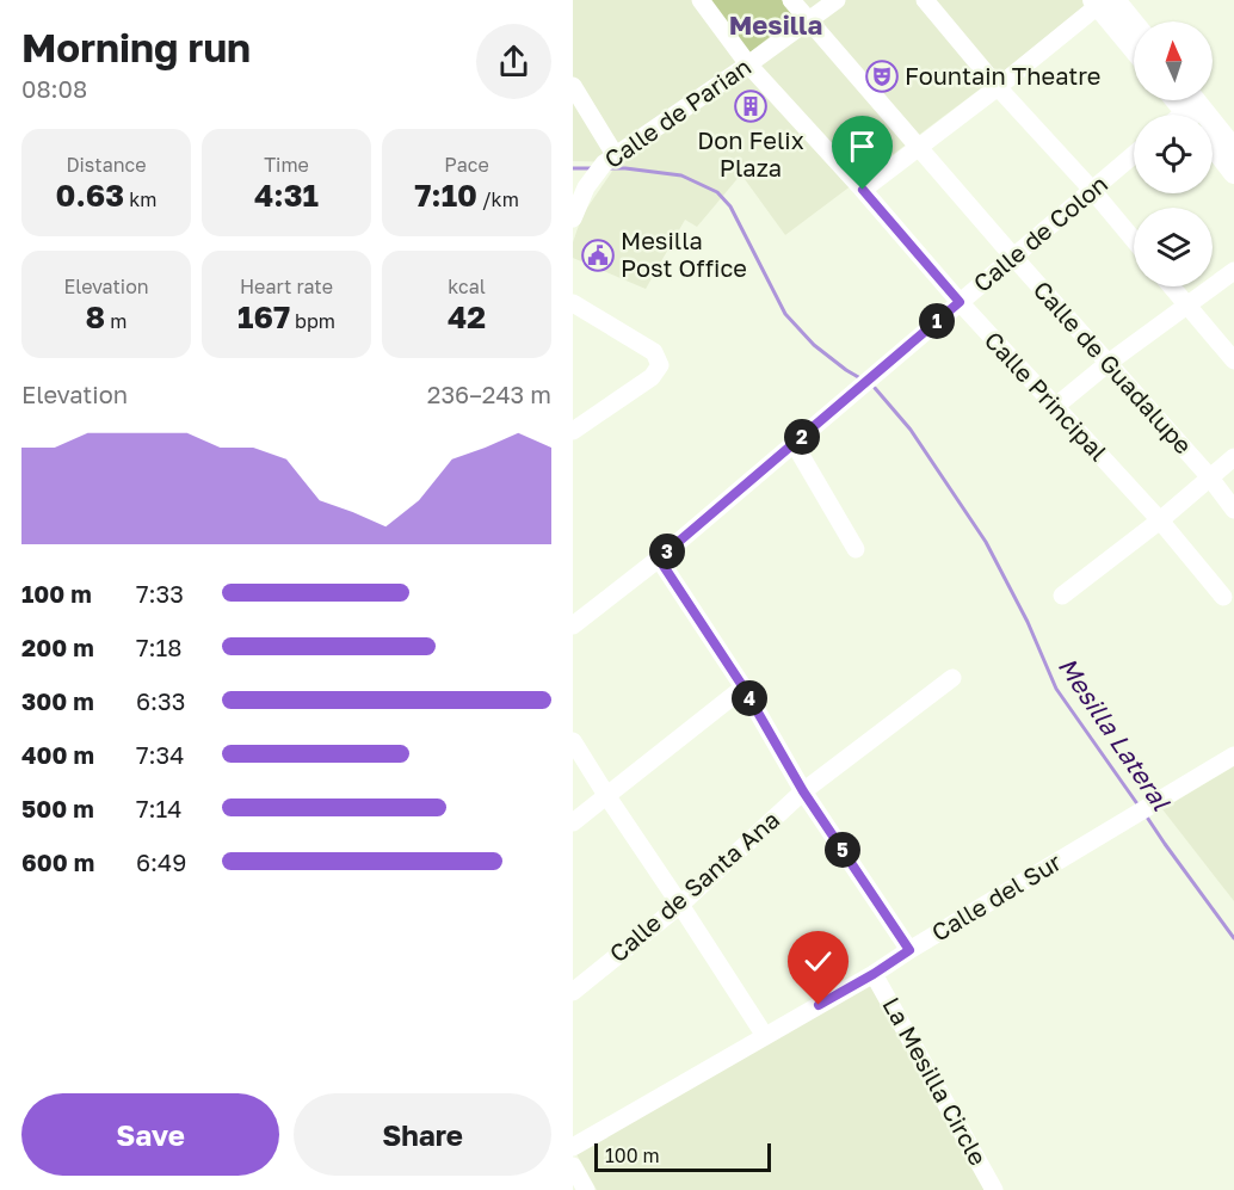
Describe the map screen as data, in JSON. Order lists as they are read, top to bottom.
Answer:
{
  "streets": {
    "street": [
      "Calle de Parian",
      "Calle de Colon",
      "Calle de Guadalupe",
      "Calle Principal",
      "Calle de Santa Ana",
      "Calle del Sur",
      "La Mesilla Circle"
    ]
  },
  "crossings": [
    ["Calle de Parian", "Calle de Guadalupe"],
    ["Calle de Parian", "Calle Principal"],
    ["Calle de Colon", "Calle de Guadalupe"],
    ["Calle de Colon", "Calle Principal"],
    ["Calle del Sur", "La Mesilla Circle"]
  ],
  "districts": ["Mesilla"],
  "water": ["Mesilla Lateral"],
  "places": {
    "theatre": ["Fountain Theatre"],
    "building": ["Don Felix Plaza"],
    "public building": ["Mesilla Post Office"]
  },
  "scale_bar": "100 m",
  "north": "top",
  "page": {
    "heading": ["Morning run", "08:08"],
    "stats": [
      ["Distance", "0.63 km"],
      ["Time", "4:31"],
      ["Pace", "7:10 /km"],
      ["Elevation", "8 m"],
      ["Heart rate", "167 bpm"],
      ["kcal", "42"]
    ],
    "pins": [
      "1",
      "2",
      "3",
      "4",
      "5"
    ],
    "chart": ["Elevation", "236–243 m"],
    "list": [
      {
        "name": "100 m",
        "note": "7:33"
      },
      {
        "name": "200 m",
        "note": "7:18"
      },
      {
        "name": "300 m",
        "note": "6:33"
      },
      {
        "name": "400 m",
        "note": "7:34"
      },
      {
        "name": "500 m",
        "note": "7:14"
      },
      {
        "name": "600 m",
        "note": "6:49"
      }
    ],
    "buttons": ["Save", "Share"],
    "scale": "100 m"
  }
}
